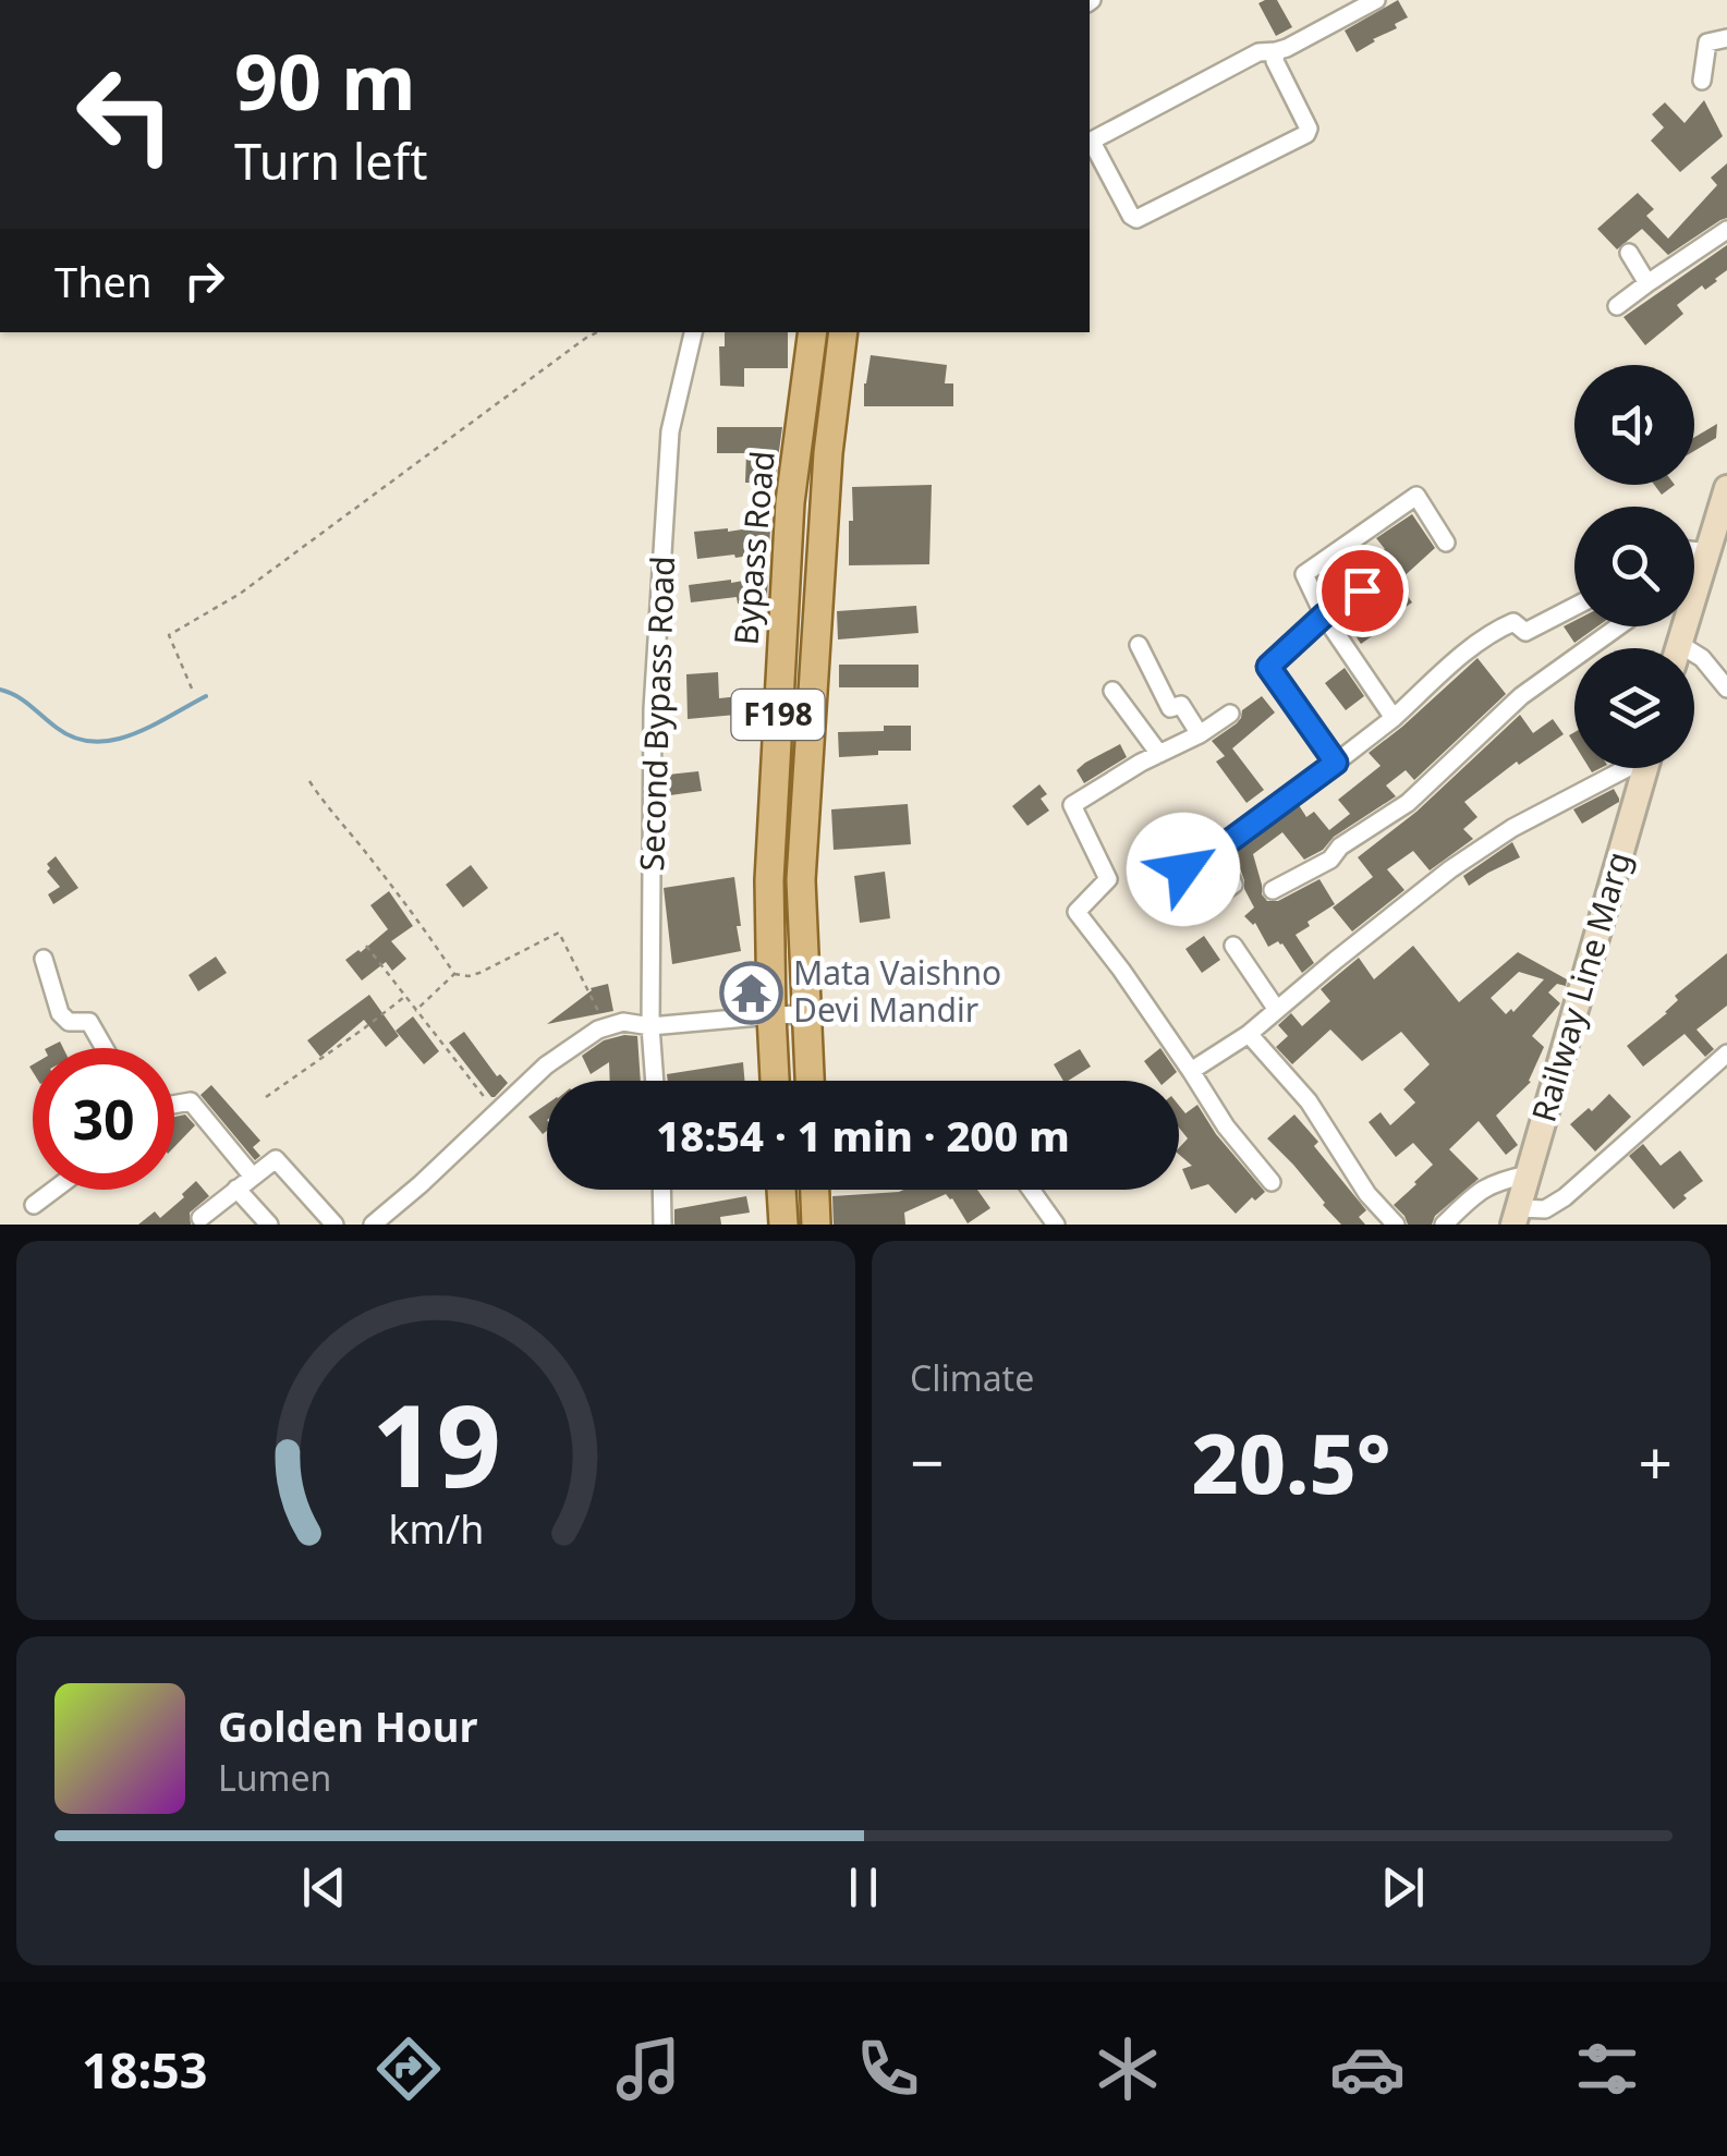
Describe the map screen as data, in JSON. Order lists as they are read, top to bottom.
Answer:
{
  "streets": {
    "main road": ["Bypass Road", "F198", "Railway Line Marg"],
    "street": ["Second Bypass Road"]
  },
  "places": {
    "temple": ["Mata Vaishno Devi Mandir"]
  },
  "page": {
    "turn": ["90 m", "Turn left"],
    "then": "Then",
    "limit": "30",
    "trip": "18:54 · 1 min · 200 m",
    "tile": "Climate",
    "heat": ["−", "20.5°", "+"],
    "song": ["Golden Hour", "Lumen"],
    "tabs": "18:53",
    "gauge": ["19", "km/h"]
  }
}
